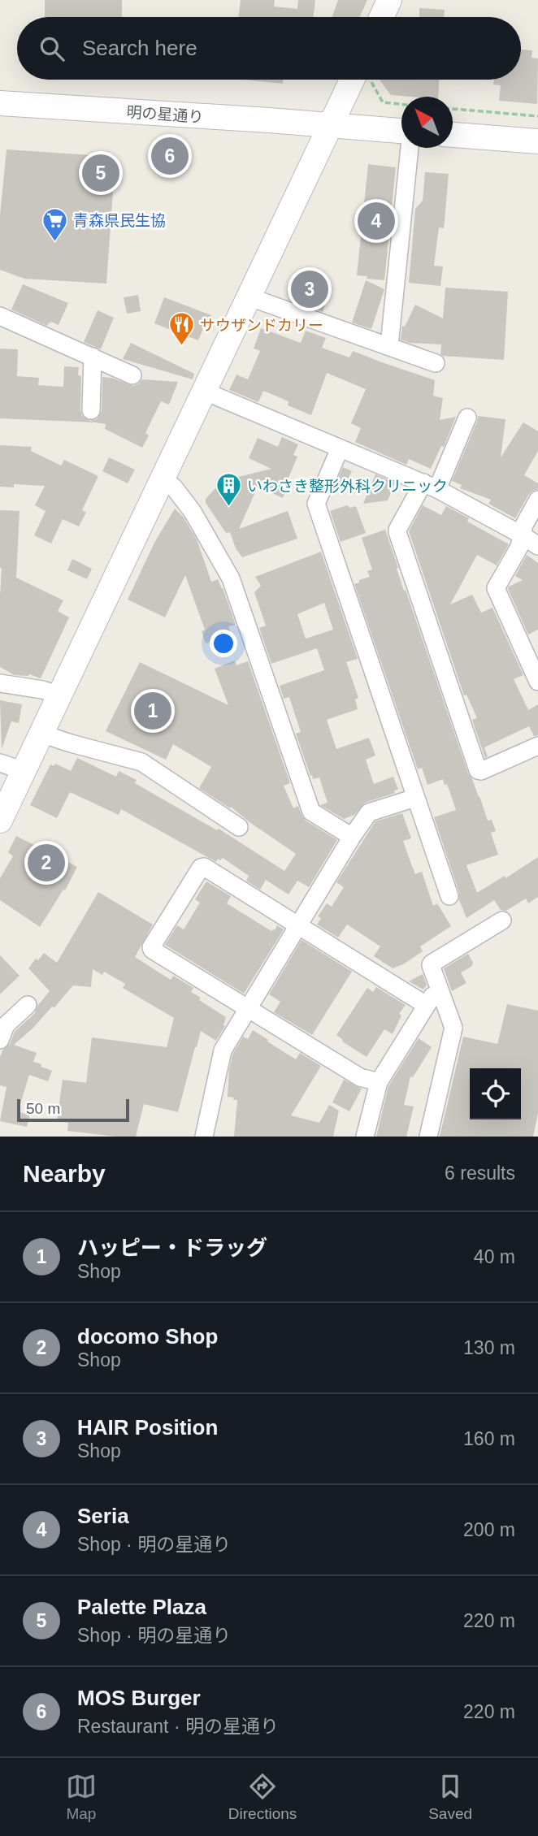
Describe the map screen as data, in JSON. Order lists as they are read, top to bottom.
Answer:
{
  "streets": {
    "street": ["明の星通り"]
  },
  "places": {
    "supermarket": ["青森県民生協"],
    "restaurant": ["サウザンドカリー"],
    "building": ["いわさき整形外科クリニック"]
  },
  "scale_bar": "50 m",
  "north": "top left",
  "page": {
    "search": "Search here",
    "pins": [
      "6",
      "5",
      "4",
      "3",
      "1",
      "2"
    ],
    "scale": "50 m",
    "heading": ["Nearby", "6 results"],
    "list": [
      {
        "mark": "1",
        "name": "ハッピー・ドラッグ",
        "note": "Shop",
        "value": "40 m"
      },
      {
        "mark": "2",
        "name": "docomo Shop",
        "note": "Shop",
        "value": "130 m"
      },
      {
        "mark": "3",
        "name": "HAIR Position",
        "note": "Shop",
        "value": "160 m"
      },
      {
        "mark": "4",
        "name": "Seria",
        "note": "Shop · 明の星通り",
        "value": "200 m"
      },
      {
        "mark": "5",
        "name": "Palette Plaza",
        "note": "Shop · 明の星通り",
        "value": "220 m"
      },
      {
        "mark": "6",
        "name": "MOS Burger",
        "note": "Restaurant · 明の星通り",
        "value": "220 m"
      }
    ],
    "nav": ["Map", "Directions", "Saved"]
  }
}
